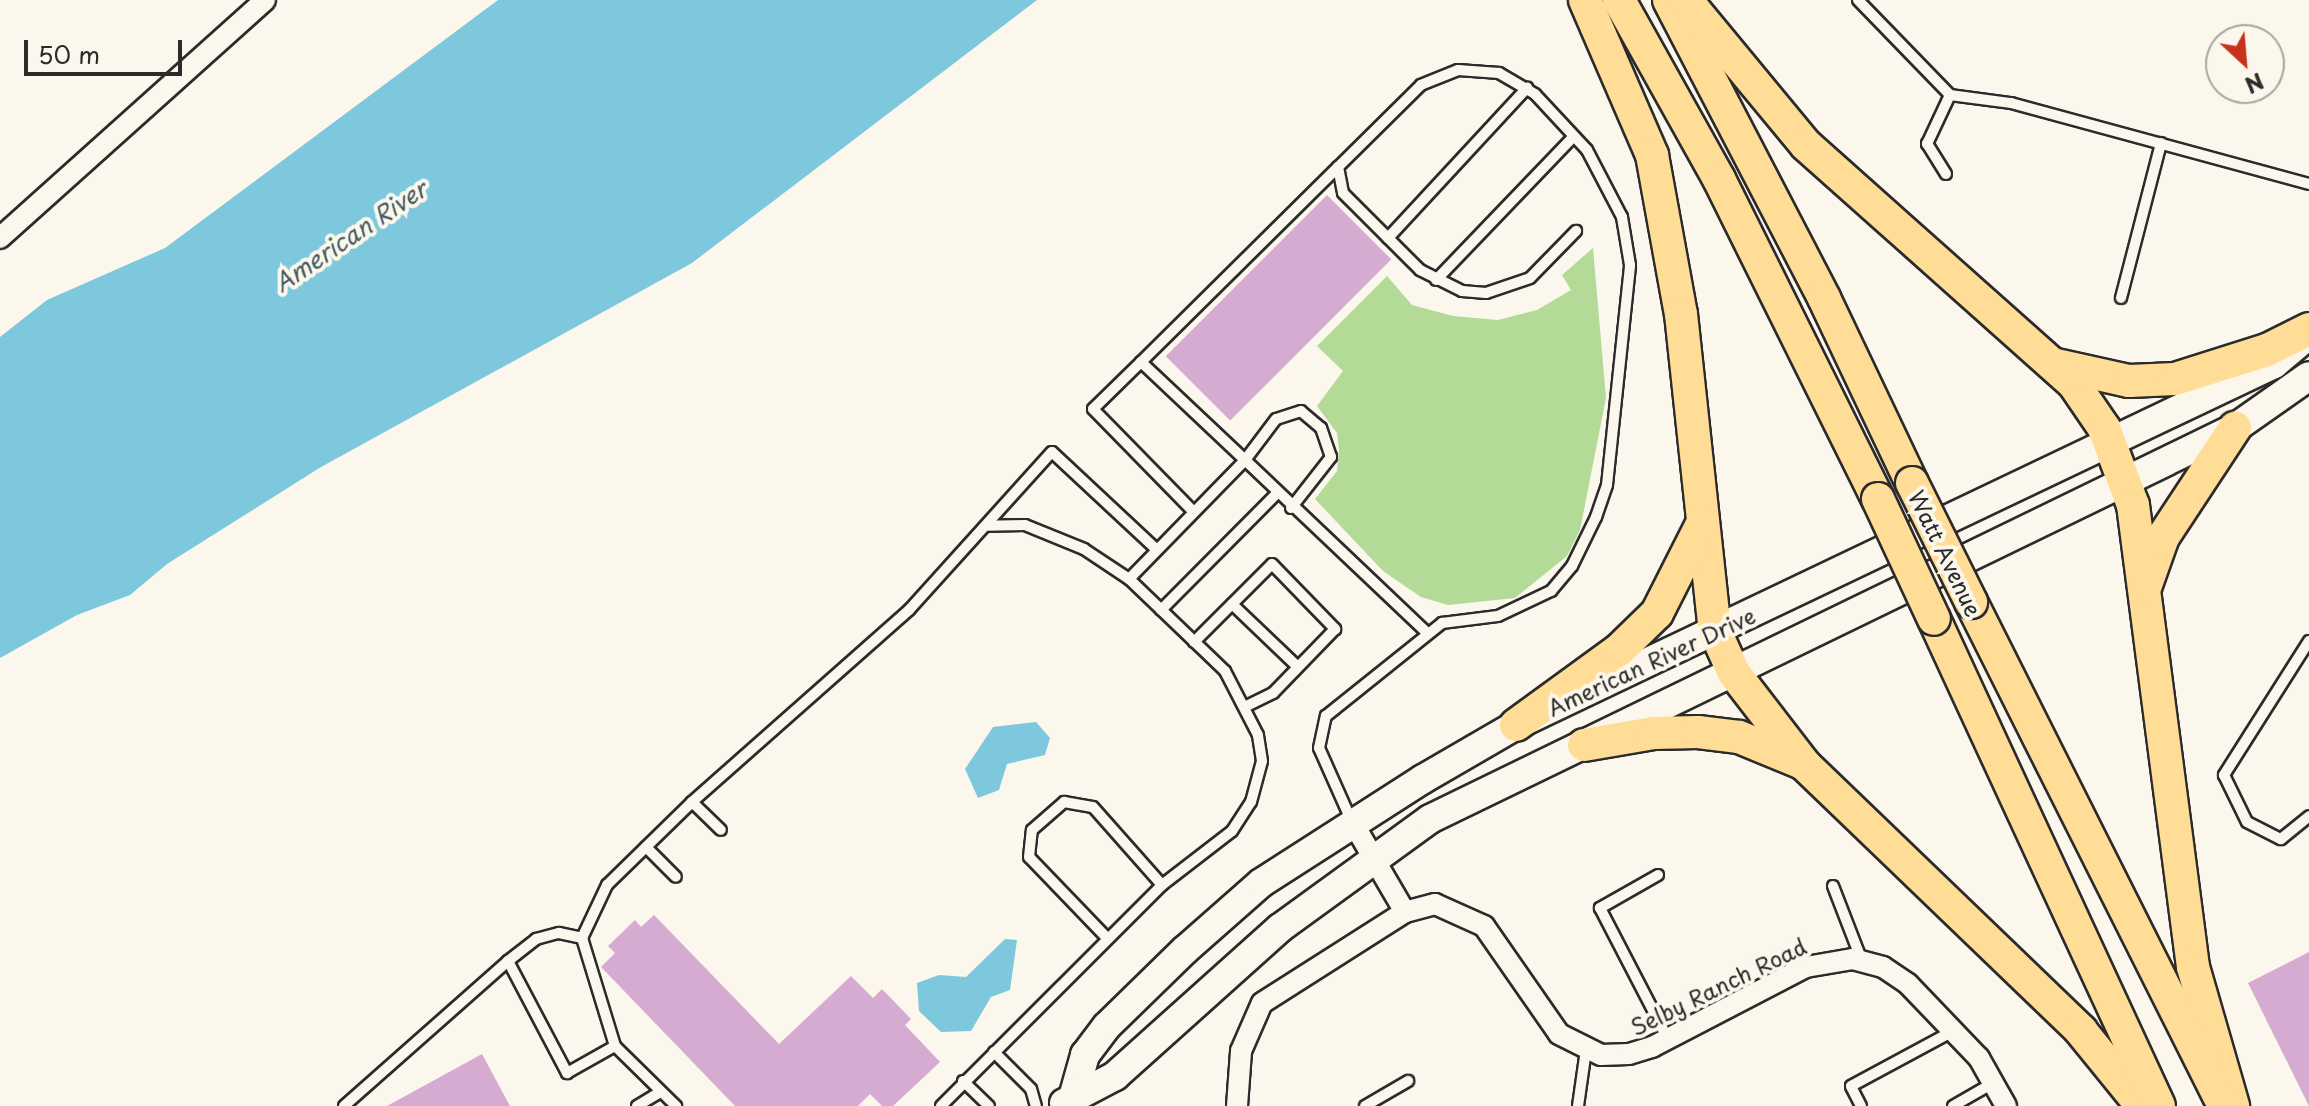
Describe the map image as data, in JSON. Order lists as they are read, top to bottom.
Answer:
{
  "streets": {
    "main road": ["Watt Avenue"],
    "street": ["American River Drive", "Selby Ranch Road"]
  },
  "water": ["American River"],
  "scale_bar": "50 m",
  "north": "bottom right"
}
